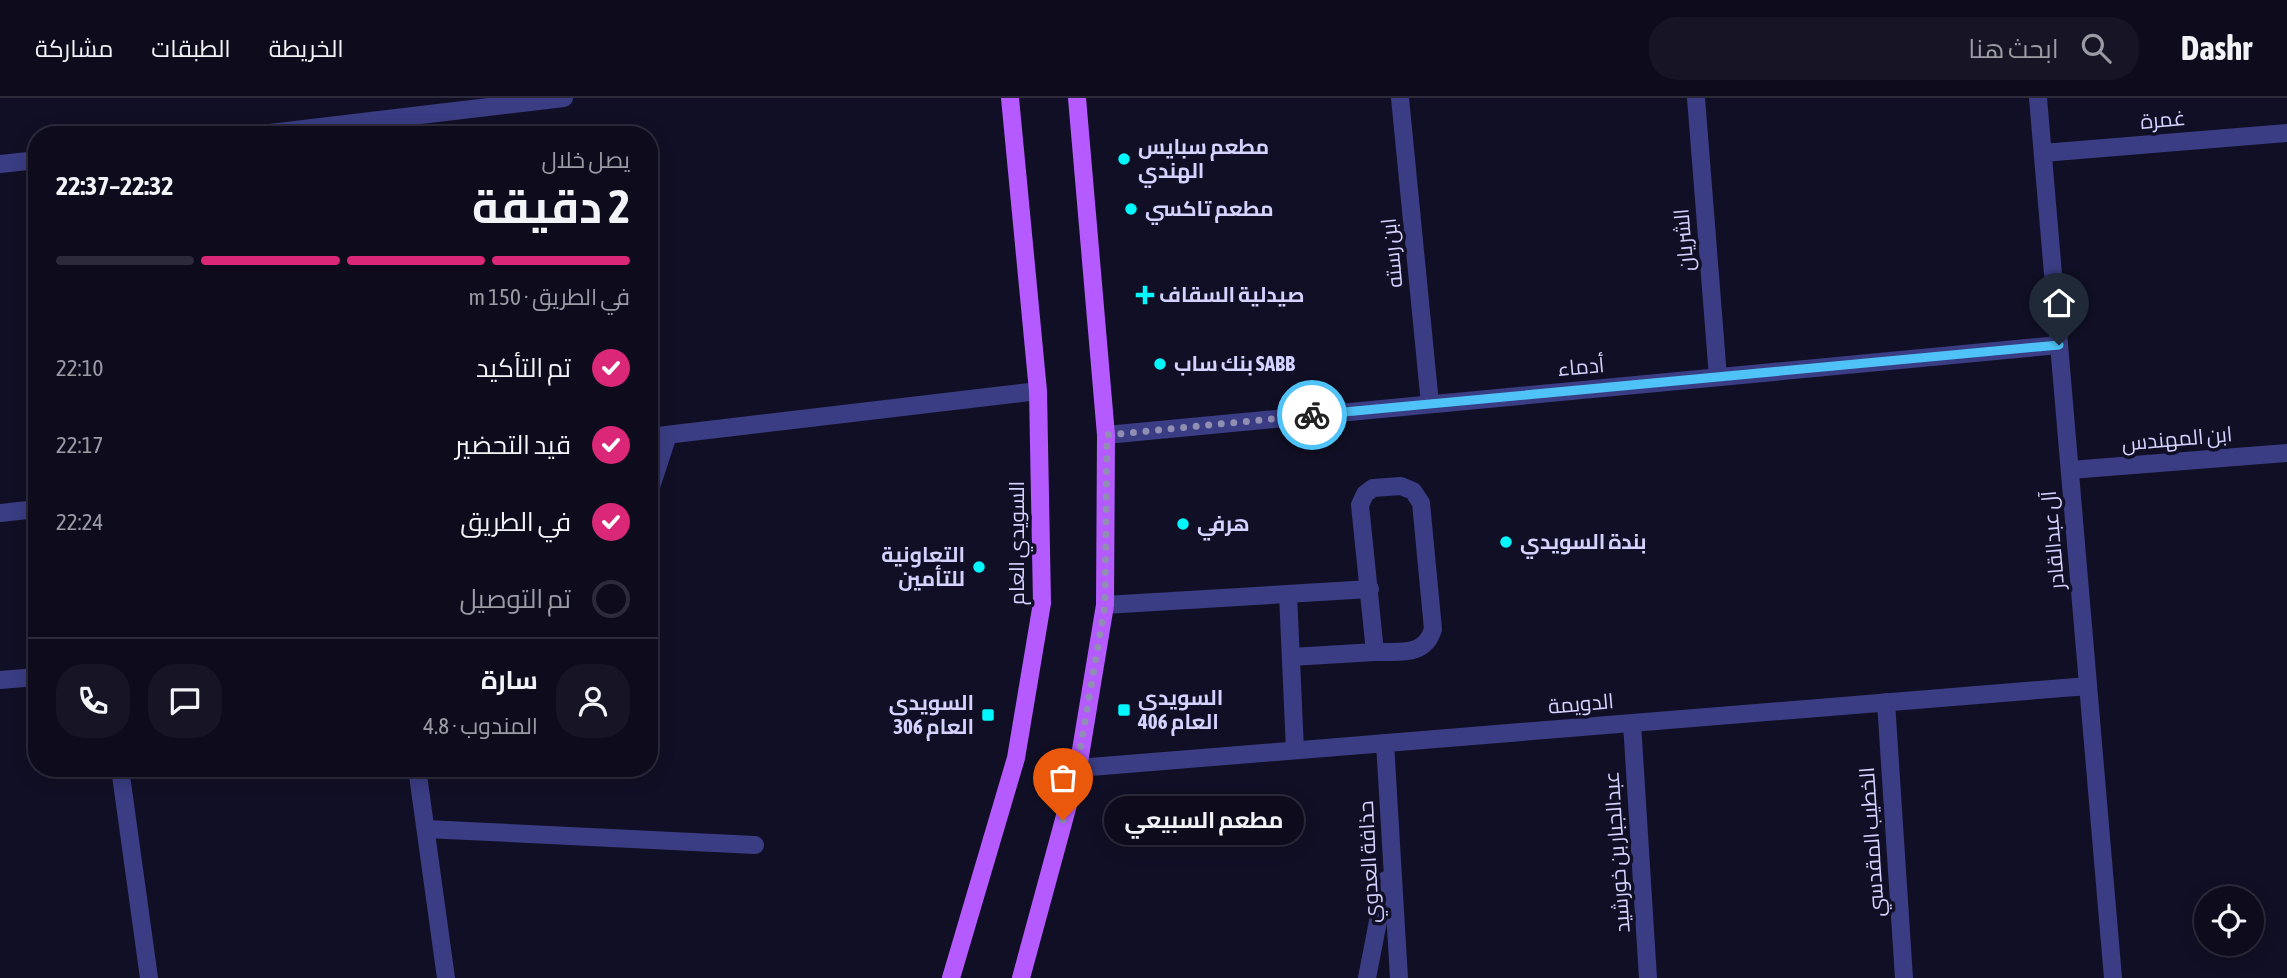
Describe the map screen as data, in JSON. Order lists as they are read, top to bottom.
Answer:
{
  "streets": {
    "main road": ["السويدي العام"],
    "street": [
      "غمرة",
      "الشريان",
      "ابن رسته",
      "أدماء",
      "ابن المهندس",
      "آل عبدالقادر",
      "الدويمة",
      "الخطيب المقدسي",
      "عبدالجبار بن خورشيد",
      "حذافة العدوي"
    ]
  },
  "crossings": [
    ["غمرة", "آل عبدالقادر"],
    ["الشريان", "أدماء"],
    ["ابن رسته", "أدماء"],
    ["أدماء", "آل عبدالقادر"],
    ["ابن المهندس", "آل عبدالقادر"],
    ["آل عبدالقادر", "الدويمة"],
    ["الدويمة", "الخطيب المقدسي"],
    ["الدويمة", "عبدالجبار بن خورشيد"],
    ["الدويمة", "حذافة العدوي"]
  ],
  "places": {
    "other": [
      "مطعم سبايس الهندي",
      "مطعم تاكسي",
      "بنك ساب SABB",
      "هرفي",
      "بندة السويدي",
      "التعاونية للتأمين",
      "مطعم السبيعي"
    ],
    "health": ["صيدلية السقاف"],
    "transit": ["السويدي العام 406", "السويدي العام 306"]
  },
  "page": {
    "header": "Dashr",
    "search": "ابحث هنا",
    "nav": ["الخريطة", "الطبقات", "مشاركة"],
    "heading": ["2 دقيقة", "يصل خلال", "22:32–22:37"],
    "panel": ["سارة", "المندوب · 4.8"],
    "bar": "في الطريق · 150 m",
    "list": [
      ["تم التأكيد", "22:10"],
      ["قيد التحضير", "22:17"],
      ["في الطريق", "22:24"],
      "تم التوصيل"
    ],
    "bubble": "مطعم السبيعي"
  }
}
